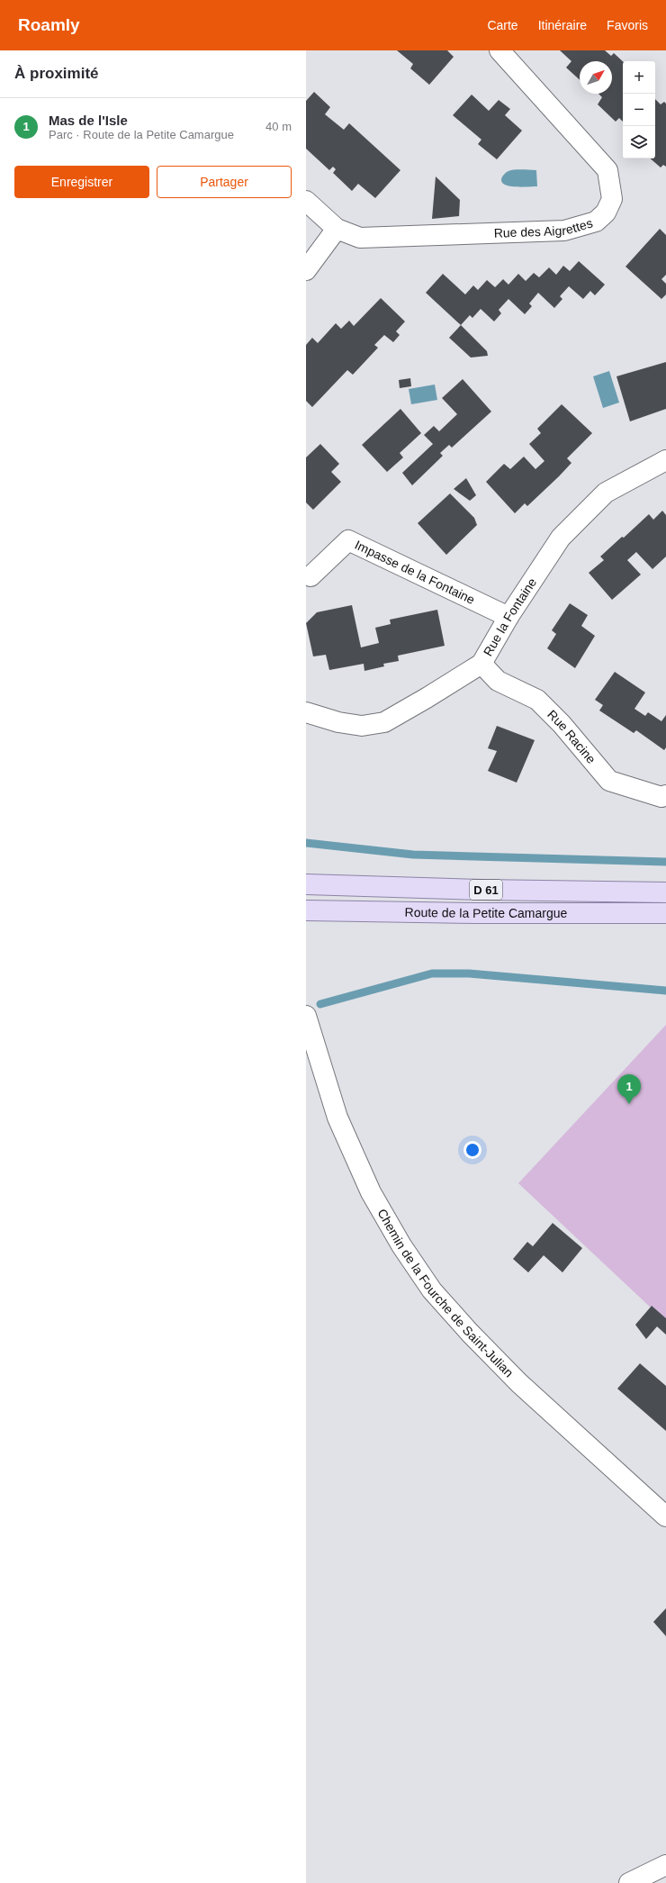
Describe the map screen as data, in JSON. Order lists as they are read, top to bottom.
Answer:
{
  "streets": {
    "main road": ["D 61", "Route de la Petite Camargue"],
    "street": [
      "Rue des Aigrettes",
      "Impasse de la Fontaine",
      "Rue la Fontaine",
      "Rue Racine",
      "Chemin de la Fourche de Saint-Julian"
    ]
  },
  "crossings": [
    ["Impasse de la Fontaine", "Rue la Fontaine"],
    ["Rue la Fontaine", "Rue Racine"]
  ],
  "north": "top right",
  "page": {
    "header": "Roamly",
    "nav": ["Carte", "Itinéraire", "Favoris"],
    "heading": "À proximité",
    "map_buttons": ["+", "−"],
    "list": [
      {
        "mark": "1",
        "name": "Mas de l'Isle",
        "note": "Parc · Route de la Petite Camargue",
        "value": "40 m"
      }
    ],
    "buttons": ["Enregistrer", "Partager"],
    "pins": "1"
  }
}
